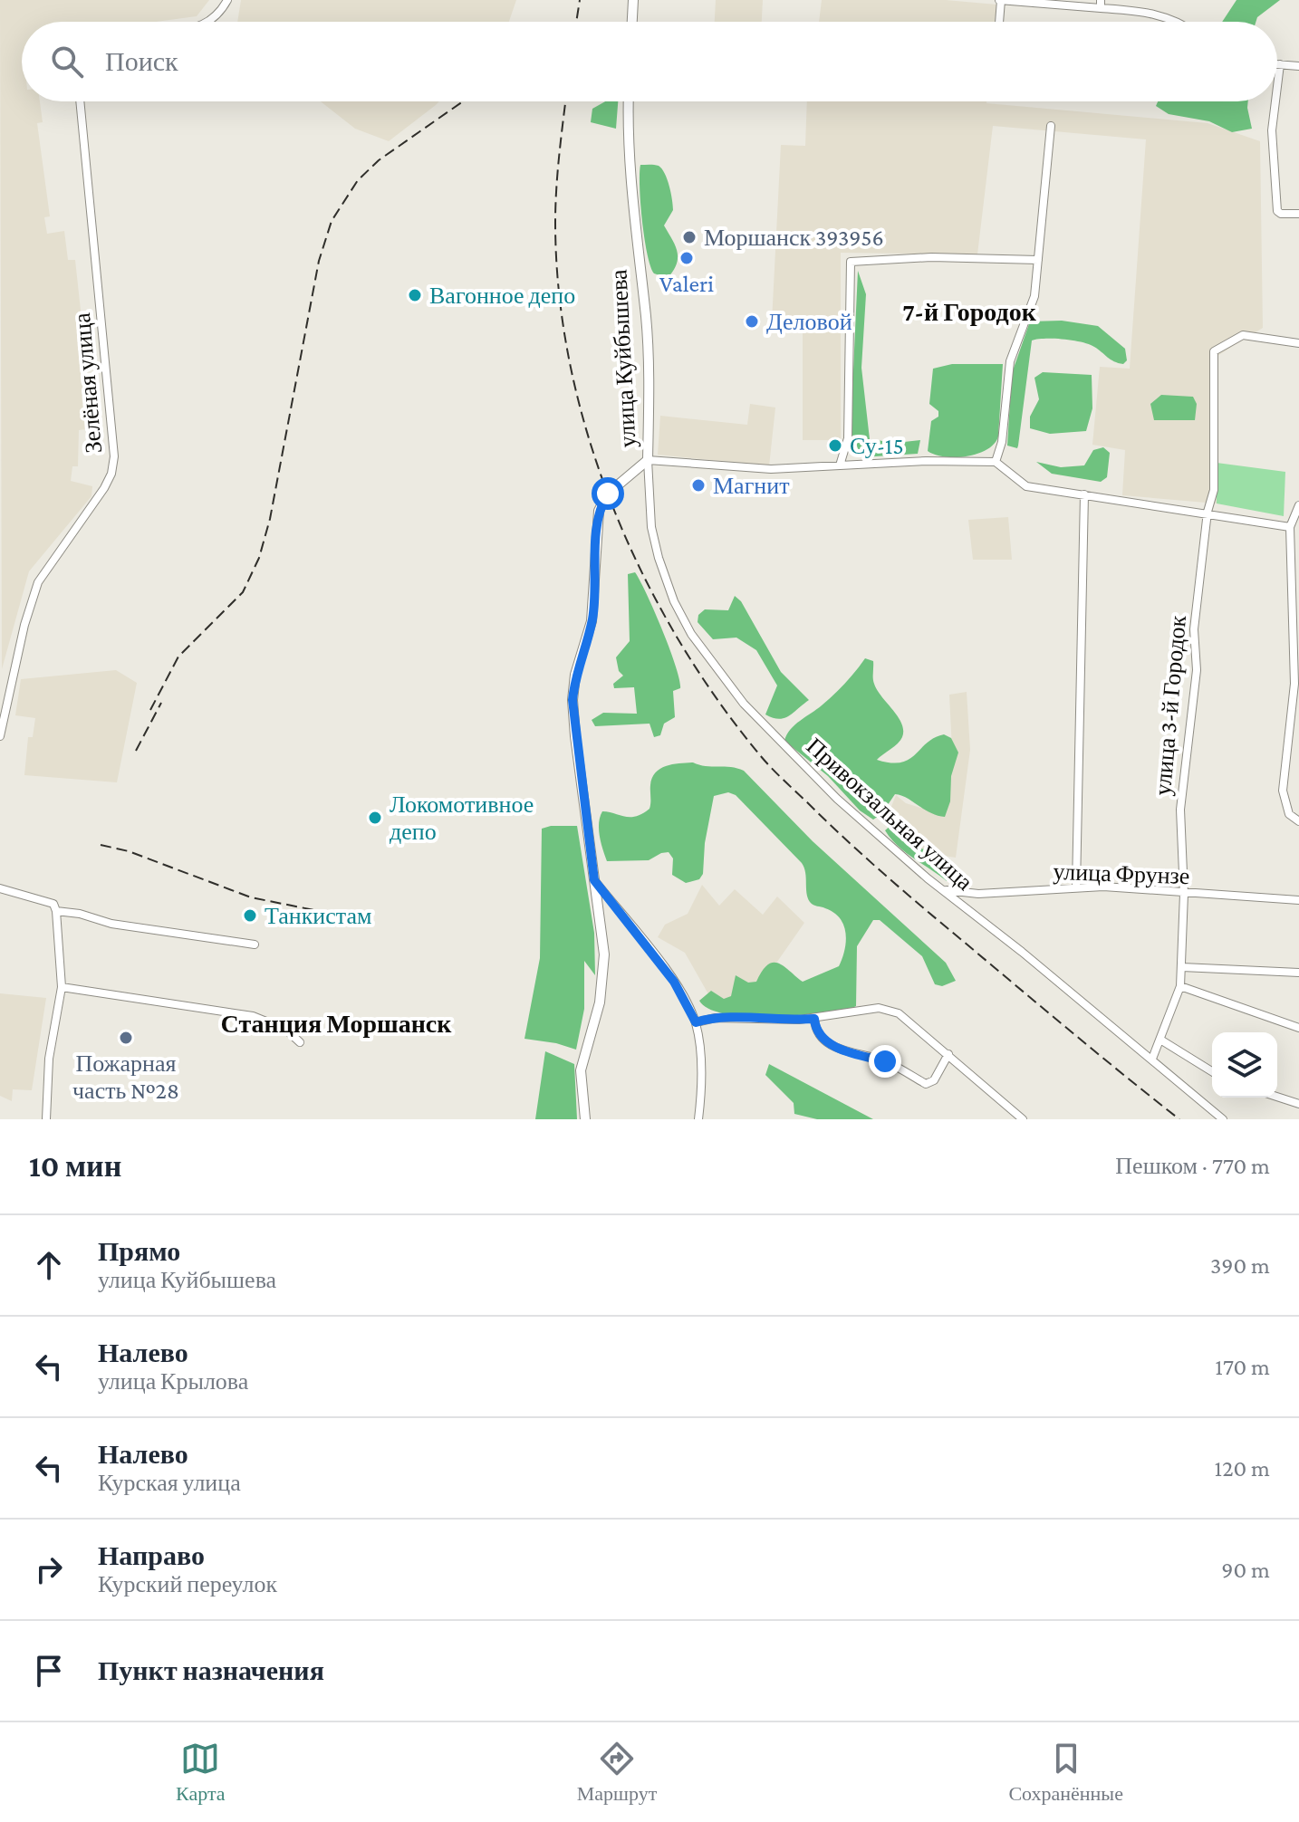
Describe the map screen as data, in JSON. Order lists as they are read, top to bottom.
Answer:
{
  "streets": {
    "street": [
      "улица Куйбышева",
      "Зелёная улица",
      "улица 3-й Городок",
      "Привокзальная улица",
      "улица Фрунзе"
    ]
  },
  "crossings": [
    ["улица Куйбышева", "Привокзальная улица"],
    ["улица 3-й Городок", "Привокзальная улица"],
    ["улица 3-й Городок", "улица Фрунзе"],
    ["Привокзальная улица", "улица Фрунзе"]
  ],
  "districts": ["7-й Городок", "Станция Моршанск"],
  "places": [
    "Моршанск 393956",
    "Valeri",
    "Вагонное депо",
    "Деловой",
    "Су-15",
    "Магнит",
    "Локомотивное депо",
    "Танкистам",
    "Пожарная часть №28"
  ],
  "page": {
    "search": "Поиск",
    "heading": ["10 мин", "Пешком · 770 m"],
    "list": [
      ["Прямо", "улица Куйбышева", "390 m"],
      ["Налево", "улица Крылова", "170 m"],
      ["Налево", "Курская улица", "120 m"],
      ["Направо", "Курский переулок", "90 m"],
      "Пункт назначения"
    ],
    "nav": ["Карта", "Маршрут", "Сохранённые"]
  }
}
